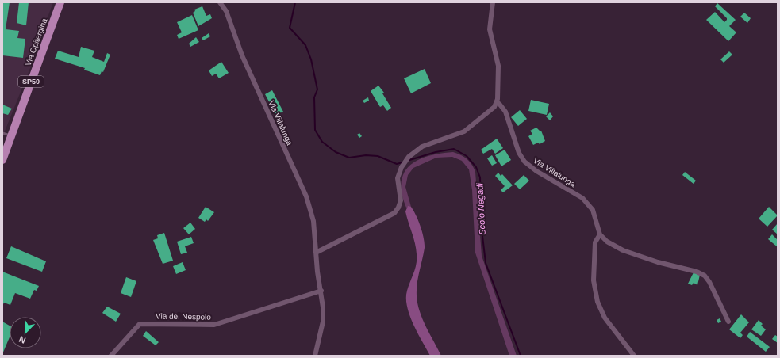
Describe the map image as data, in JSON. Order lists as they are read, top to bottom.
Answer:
{
  "streets": {
    "main road": ["Via Opitergina", "SP50"],
    "street": ["Via Villalunga", "Via dei Nespolo"]
  },
  "crossings": [
    ["Via Villalunga", "Via dei Nespolo"]
  ],
  "water": ["Scolo Negadi"],
  "north": "bottom left"
}
